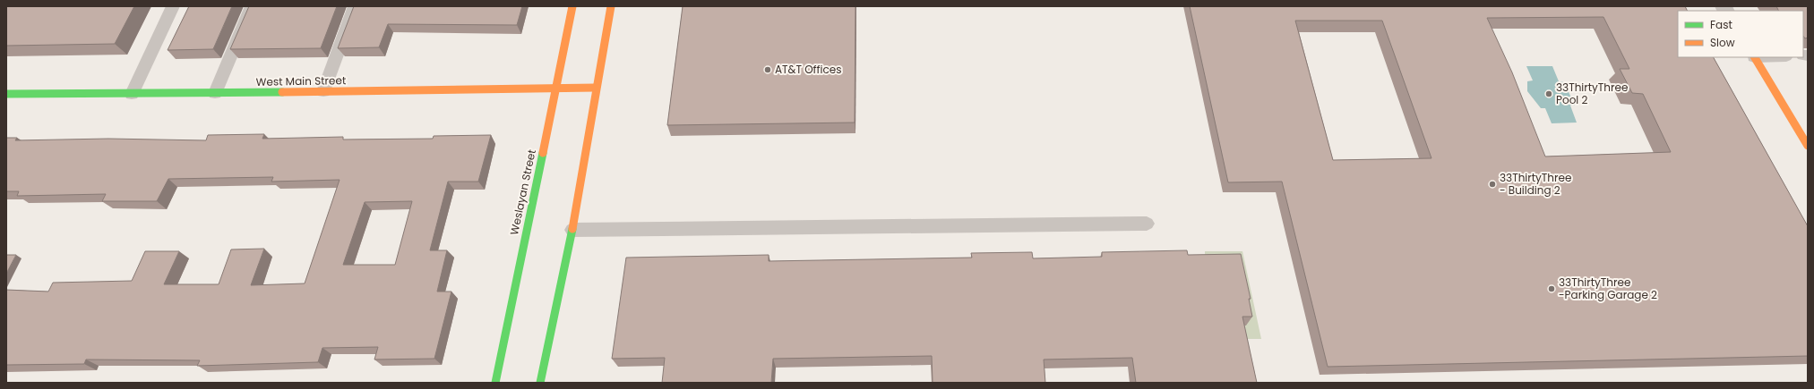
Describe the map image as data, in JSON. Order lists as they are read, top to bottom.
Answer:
{
  "streets": {
    "main road": ["West Main Street", "Weslayan Street"]
  },
  "crossings": [
    ["West Main Street", "Weslayan Street"]
  ],
  "places": [
    "AT&T Offices",
    "33ThirtyThree Pool 2",
    "33ThirtyThree - Building 2",
    "33ThirtyThree -Parking Garage 2"
  ],
  "legend": ["Fast", "Slow"]
}
